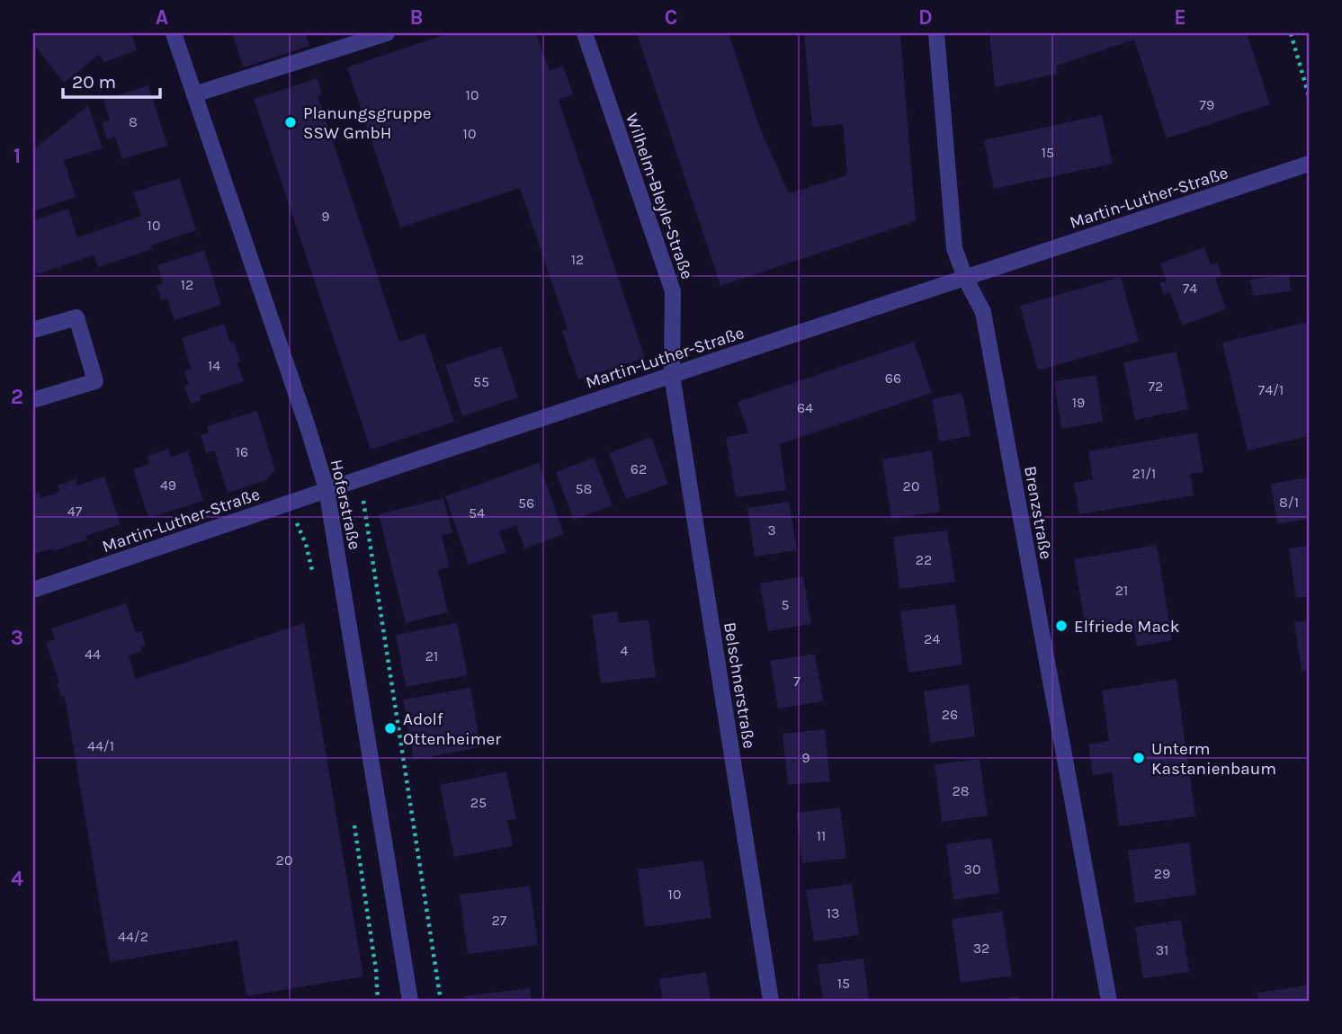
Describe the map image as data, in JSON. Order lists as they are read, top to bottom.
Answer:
{
  "streets": {
    "street": [
      "Wilhelm-Bleyle-Straße",
      "Martin-Luther-Straße",
      "Hoferstraße",
      "Brenzstraße",
      "Belschnerstraße"
    ]
  },
  "crossings": [
    ["Wilhelm-Bleyle-Straße", "Martin-Luther-Straße"],
    ["Wilhelm-Bleyle-Straße", "Belschnerstraße"],
    ["Martin-Luther-Straße", "Hoferstraße"],
    ["Martin-Luther-Straße", "Brenzstraße"],
    ["Martin-Luther-Straße", "Belschnerstraße"]
  ],
  "places": [
    "Planungsgruppe SSW GmbH",
    "Elfriede Mack",
    "Adolf Ottenheimer",
    "Unterm Kastanienbaum"
  ],
  "house_numbers": [
    "10",
    "79",
    "8",
    "10",
    "15",
    "9",
    "10",
    "12",
    "12",
    "74",
    "14",
    "66",
    "55",
    "72",
    "74/1",
    "19",
    "64",
    "16",
    "62",
    "21/1",
    "49",
    "20",
    "58",
    "8/1",
    "56",
    "47",
    "54",
    "3",
    "22",
    "21",
    "5",
    "24",
    "4",
    "44",
    "21",
    "7",
    "26",
    "44/1",
    "9",
    "28",
    "25",
    "11",
    "20",
    "30",
    "29",
    "10",
    "13",
    "27",
    "44/2",
    "32",
    "31",
    "15"
  ],
  "scale_bar": "20 m",
  "grid": {
    "columns": [
      "A",
      "B",
      "C",
      "D",
      "E"
    ],
    "rows": [
      "1",
      "2",
      "3",
      "4"
    ]
  }
}
